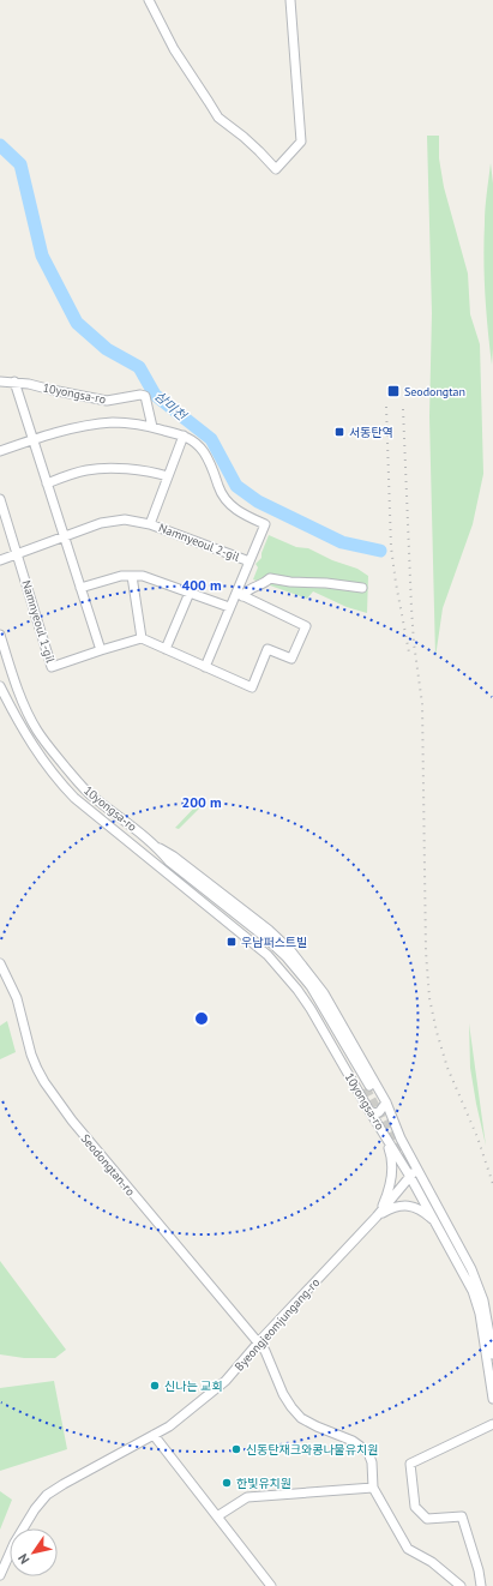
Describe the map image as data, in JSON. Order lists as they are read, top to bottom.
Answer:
{
  "streets": {
    "street": [
      "10yongsa-ro",
      "Namnyeoul 2-gil",
      "Namnyeoul 1-gil",
      "Seodongtan-ro",
      "Byeongjeomjungang-ro"
    ]
  },
  "crossings": [
    ["10yongsa-ro", "Byeongjeomjungang-ro"],
    ["Namnyeoul 2-gil", "Namnyeoul 1-gil"],
    ["Seodongtan-ro", "Byeongjeomjungang-ro"]
  ],
  "water": ["삼미천"],
  "places": {
    "transit": ["Seodongtan", "서동탄역", "우남퍼스트빌"],
    "other": ["신나는 교회", "신동탄재크와콩나물유치원", "한빛유치원"]
  },
  "north": "bottom left",
  "rings": ["400 m", "200 m"]
}
